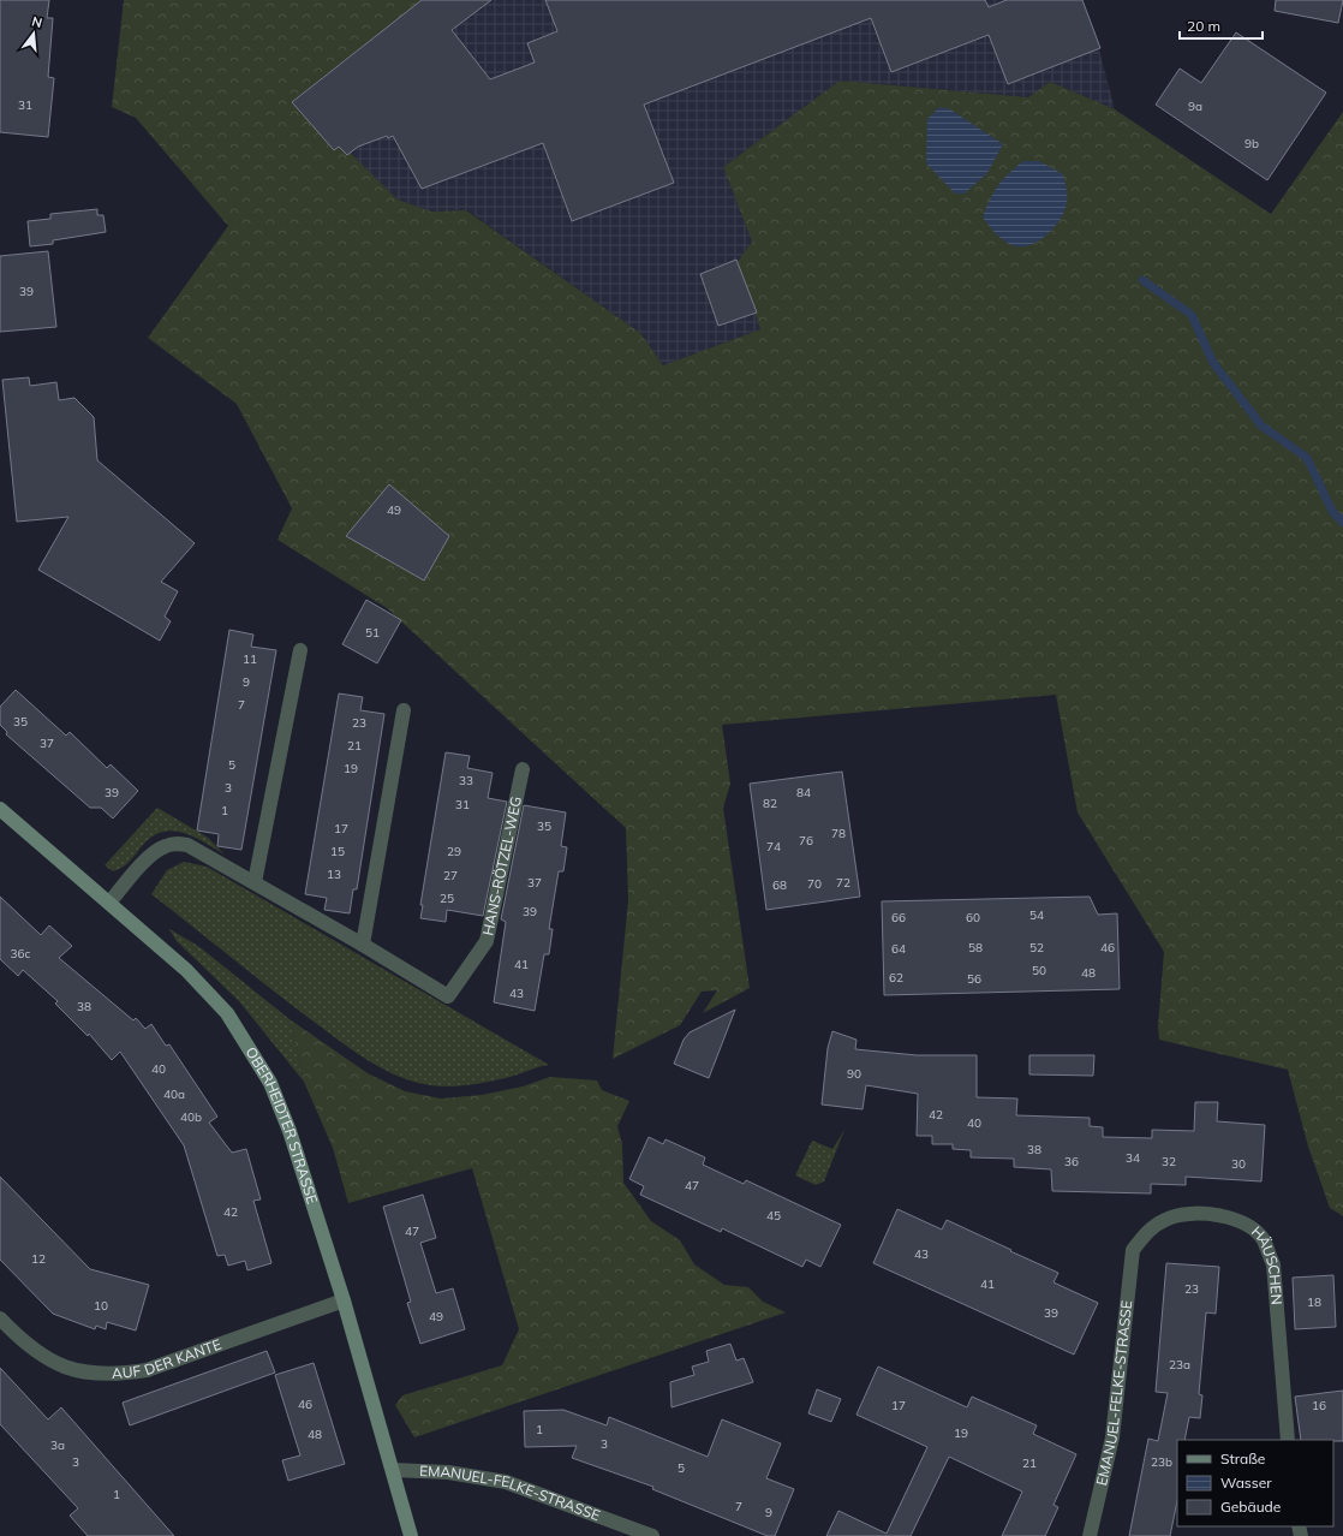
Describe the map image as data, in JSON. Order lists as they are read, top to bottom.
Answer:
{
  "streets": {
    "street": [
      "HANS-RÖTZEL-WEG",
      "OBERHEIDTER STRASSE",
      "HÄUSCHEN",
      "AUF DER KANTE",
      "EMANUEL-FELKE-STRASSE"
    ]
  },
  "crossings": [
    ["HANS-RÖTZEL-WEG", "OBERHEIDTER STRASSE"],
    ["OBERHEIDTER STRASSE", "AUF DER KANTE"],
    ["OBERHEIDTER STRASSE", "EMANUEL-FELKE-STRASSE"],
    ["HÄUSCHEN", "EMANUEL-FELKE-STRASSE"]
  ],
  "house_numbers": [
    "31",
    "9a",
    "9b",
    "39",
    "49",
    "51",
    "11",
    "9",
    "7",
    "35",
    "23",
    "37",
    "21",
    "5",
    "19",
    "33",
    "3",
    "39",
    "84",
    "82",
    "31",
    "1",
    "35",
    "17",
    "78",
    "76",
    "74",
    "15",
    "29",
    "13",
    "27",
    "37",
    "72",
    "70",
    "68",
    "25",
    "39",
    "54",
    "66",
    "60",
    "58",
    "52",
    "46",
    "64",
    "36c",
    "41",
    "50",
    "48",
    "62",
    "56",
    "43",
    "38",
    "40",
    "90",
    "40a",
    "42",
    "40b",
    "40",
    "38",
    "34",
    "36",
    "32",
    "30",
    "47",
    "42",
    "45",
    "47",
    "43",
    "12",
    "41",
    "23",
    "18",
    "10",
    "39",
    "49",
    "23a",
    "46",
    "17",
    "16",
    "1",
    "19",
    "48",
    "3",
    "3a",
    "3",
    "23b",
    "21",
    "5",
    "1",
    "7",
    "9"
  ],
  "legend": ["Straße", "Wasser", "Gebäude"],
  "scale_bar": "20 m",
  "north": "top"
}
